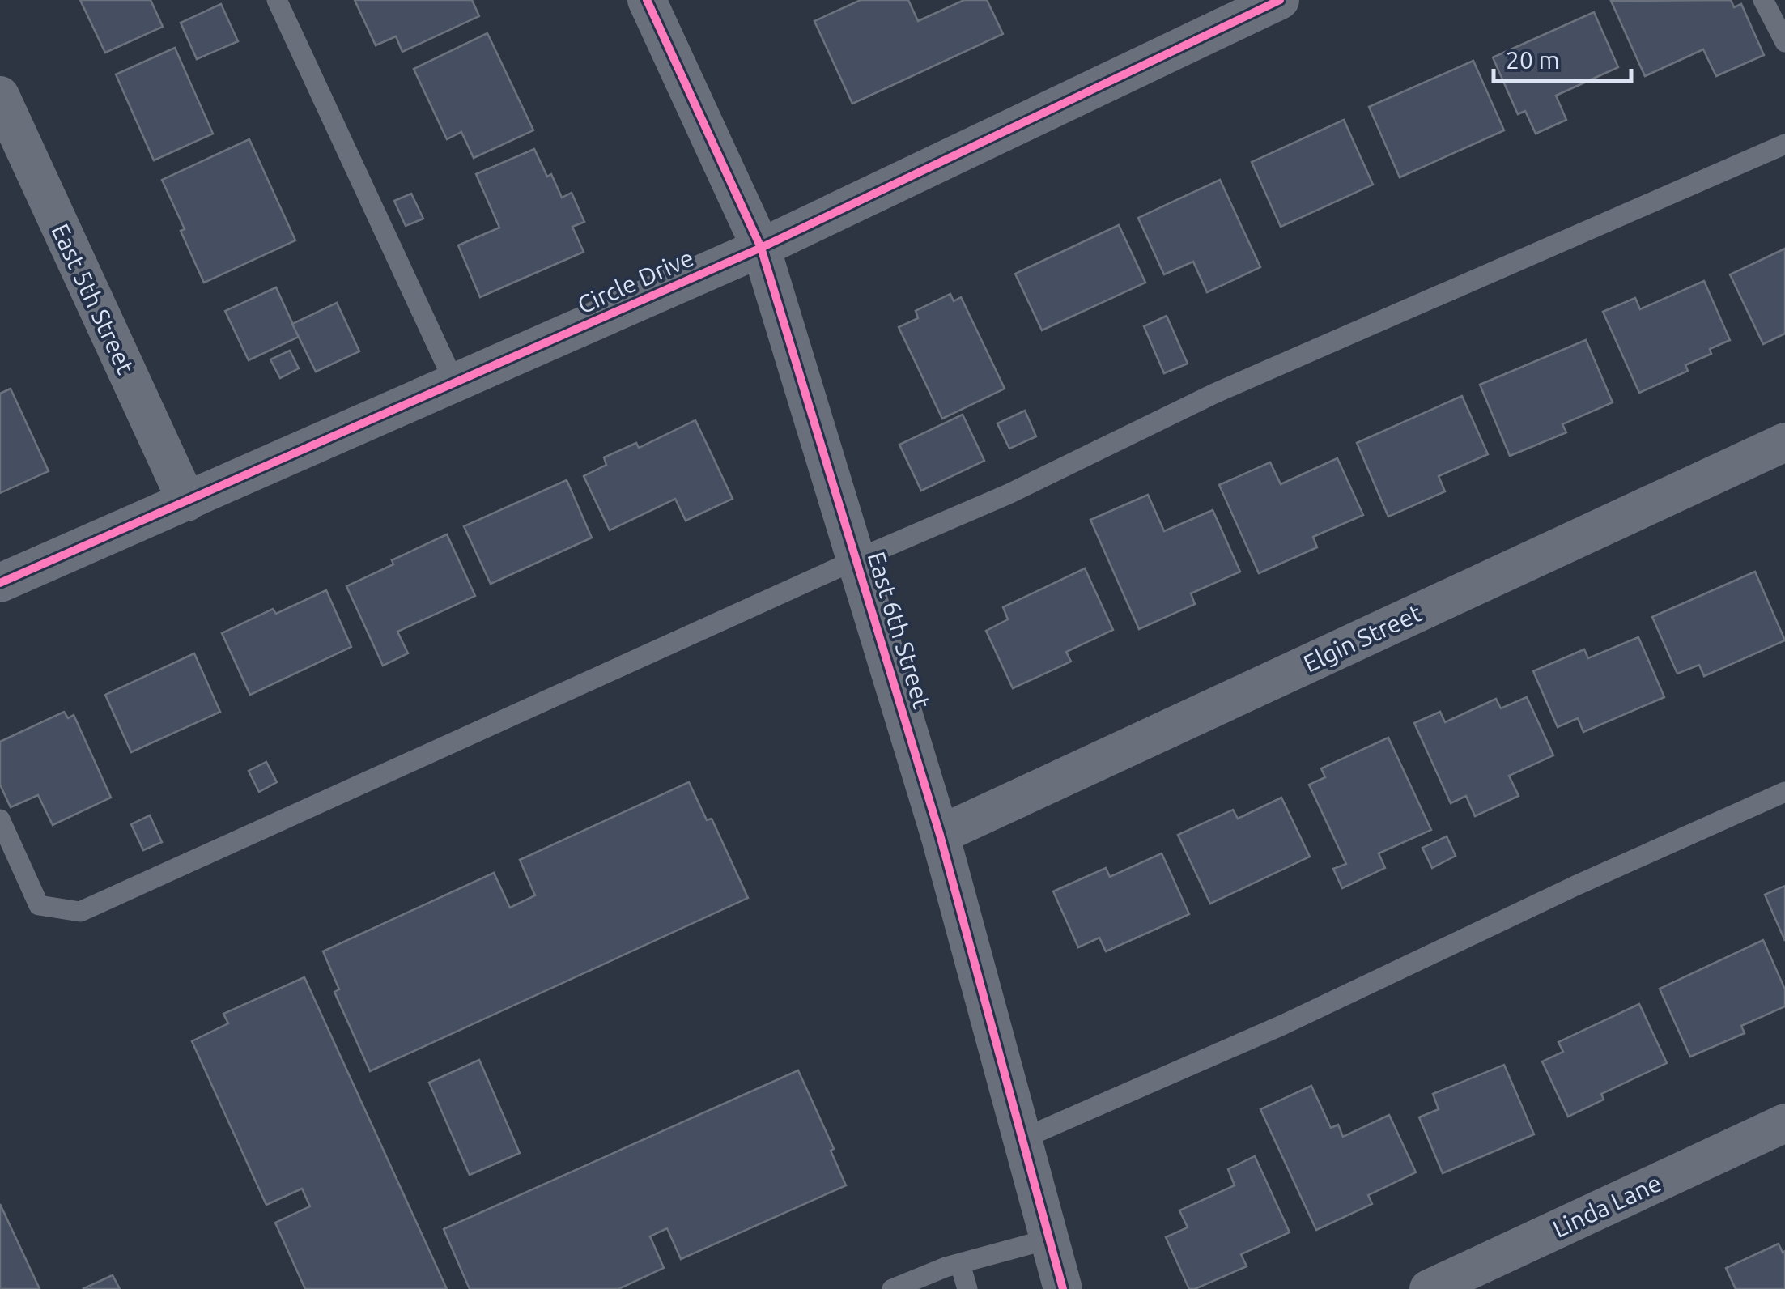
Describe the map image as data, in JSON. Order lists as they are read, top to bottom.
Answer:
{
  "streets": {
    "street": [
      "Circle Drive",
      "East 5th Street",
      "East 6th Street",
      "Elgin Street",
      "Linda Lane"
    ]
  },
  "crossings": [
    ["Circle Drive", "East 5th Street"],
    ["Circle Drive", "East 6th Street"],
    ["East 6th Street", "Elgin Street"]
  ],
  "scale_bar": "20 m"
}
